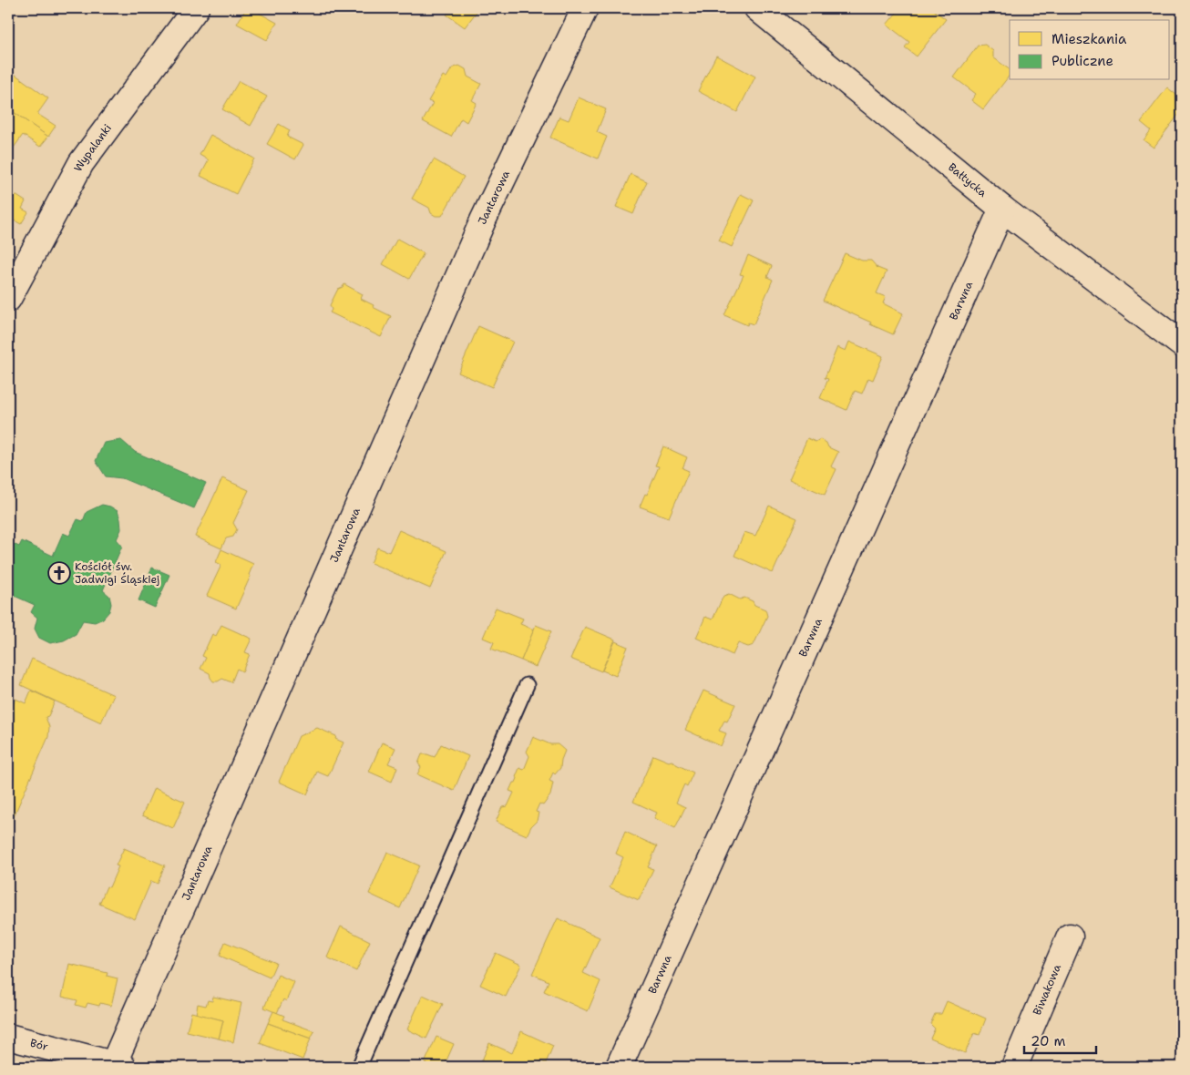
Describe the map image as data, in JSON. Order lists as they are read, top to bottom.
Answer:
{
  "streets": {
    "street": [
      "Wypalanki",
      "Bałtycka",
      "Jantarowa",
      "Barwna",
      "Biwakowa",
      "Bór"
    ]
  },
  "crossings": [
    ["Bałtycka", "Barwna"],
    ["Jantarowa", "Bór"]
  ],
  "places": {
    "church": ["Kościół św. Jadwigi Śląskiej"]
  },
  "legend": ["Mieszkania", "Publiczne"],
  "scale_bar": "20 m"
}
